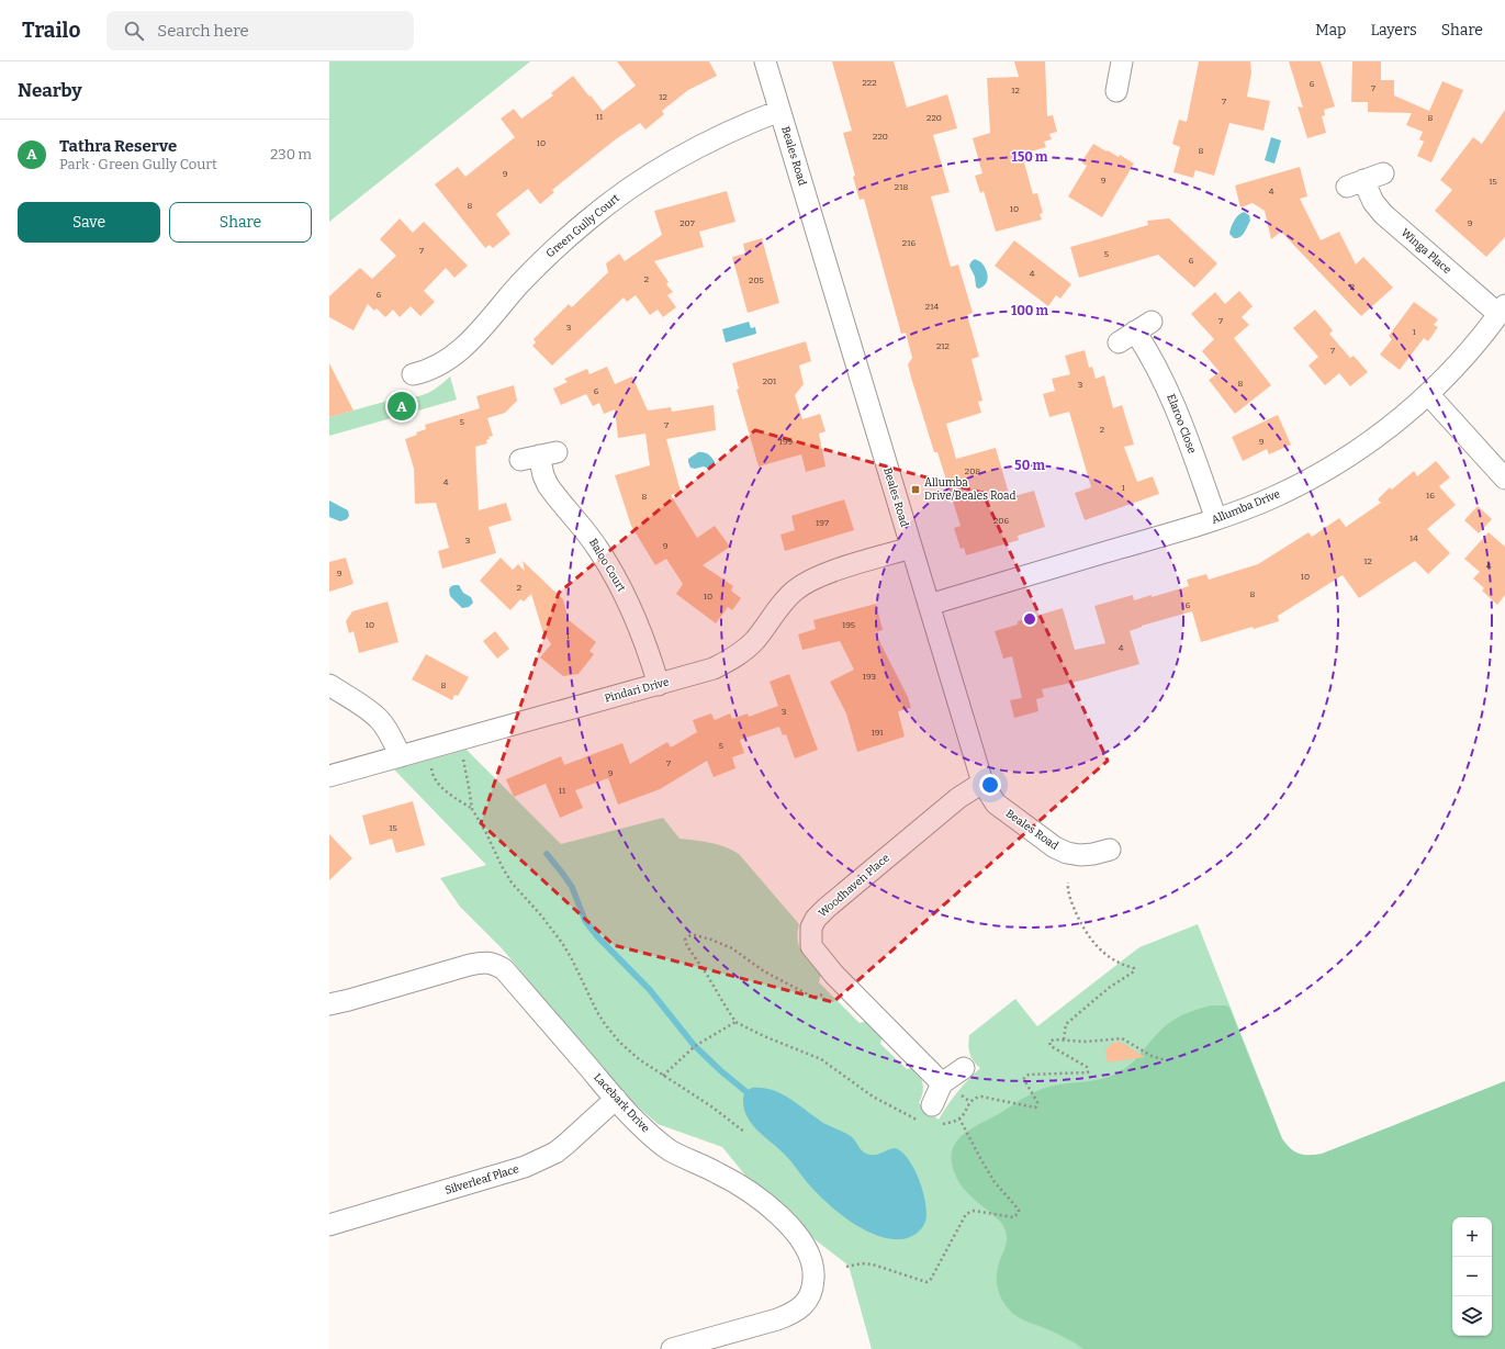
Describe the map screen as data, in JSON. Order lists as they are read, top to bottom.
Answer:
{
  "streets": {
    "street": [
      "Beales Road",
      "Green Gully Court",
      "Winga Place",
      "Elaroo Close",
      "Allumba Drive",
      "Baloo Court",
      "Pindari Drive",
      "Woodhaven Place",
      "Lacebark Drive",
      "Silverleaf Place"
    ]
  },
  "crossings": [
    ["Beales Road", "Green Gully Court"],
    ["Beales Road", "Allumba Drive"],
    ["Beales Road", "Pindari Drive"],
    ["Beales Road", "Woodhaven Place"],
    ["Winga Place", "Allumba Drive"],
    ["Elaroo Close", "Allumba Drive"],
    ["Baloo Court", "Pindari Drive"],
    ["Lacebark Drive", "Silverleaf Place"]
  ],
  "places": {
    "transit": ["Allumba Drive/Beales Road"]
  },
  "house_numbers": [
    "222",
    "6",
    "7",
    "12",
    "12",
    "7",
    "11",
    "220",
    "8",
    "220",
    "10",
    "8",
    "9",
    "9",
    "15",
    "218",
    "4",
    "8",
    "10",
    "207",
    "9",
    "216",
    "7",
    "5",
    "6",
    "4",
    "2",
    "205",
    "2",
    "6",
    "214",
    "7",
    "3",
    "1",
    "212",
    "7",
    "201",
    "8",
    "3",
    "6",
    "5",
    "7",
    "2",
    "199",
    "9",
    "208",
    "4",
    "1",
    "16",
    "8",
    "206",
    "197",
    "14",
    "3",
    "9",
    "12",
    "4",
    "9",
    "10",
    "2",
    "8",
    "10",
    "6",
    "10",
    "195",
    "1",
    "4",
    "193",
    "8",
    "3",
    "191",
    "5",
    "7",
    "9",
    "11",
    "15"
  ],
  "page": {
    "header": "Trailo",
    "search": "Search here",
    "nav": ["Map", "Layers", "Share"],
    "heading": "Nearby",
    "list": [
      {
        "mark": "A",
        "name": "Tathra Reserve",
        "note": "Park · Green Gully Court",
        "value": "230 m"
      }
    ],
    "buttons": ["Save", "Share"],
    "pins": "A",
    "map_buttons": ["+", "−"]
  },
  "rings": ["150 m", "100 m", "50 m"]
}
